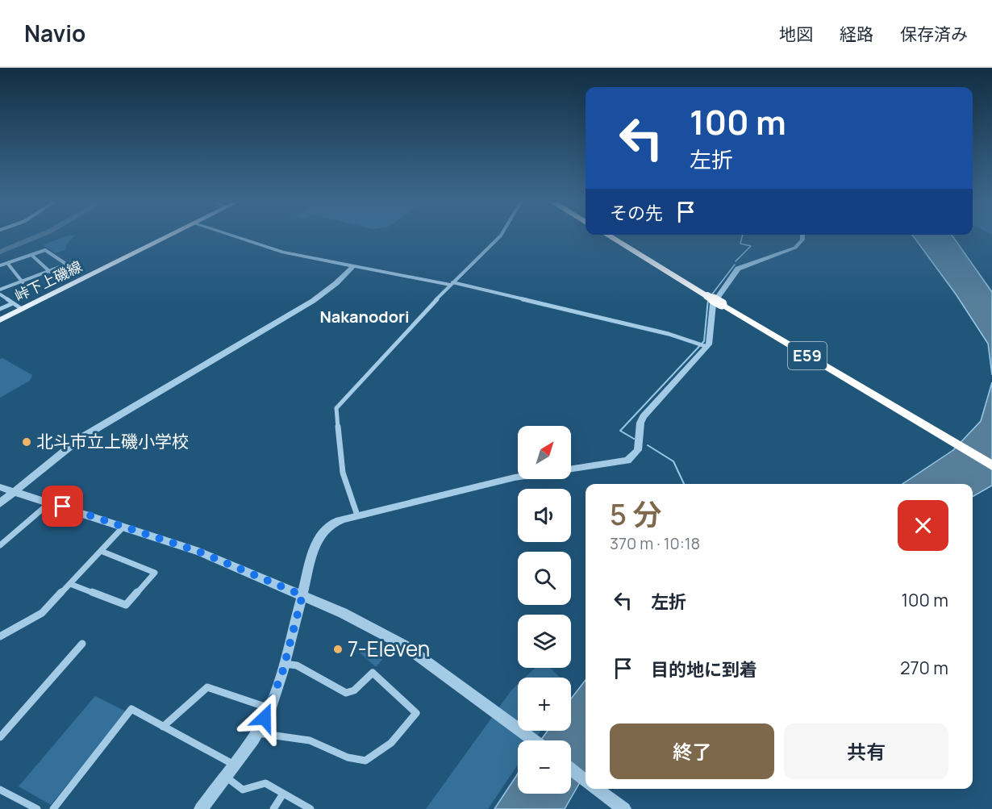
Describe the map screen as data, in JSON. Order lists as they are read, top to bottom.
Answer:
{
  "streets": {
    "highway": ["E59"],
    "main road": ["峠下上磯線"]
  },
  "districts": ["Nakanodori"],
  "places": ["北斗市立上磯小学校", "7-Eleven"],
  "north": "top right",
  "page": {
    "header": "Navio",
    "nav": ["地図", "経路", "保存済み"],
    "turn": ["100 m", "左折"],
    "then": "その先",
    "map_buttons": ["+", "−"],
    "heading": ["5 分", "370 m · 10:18"],
    "list": [
      {
        "name": "左折",
        "value": "100 m"
      },
      {
        "name": "目的地に到着",
        "value": "270 m"
      }
    ],
    "buttons": ["終了", "共有"]
  }
}
